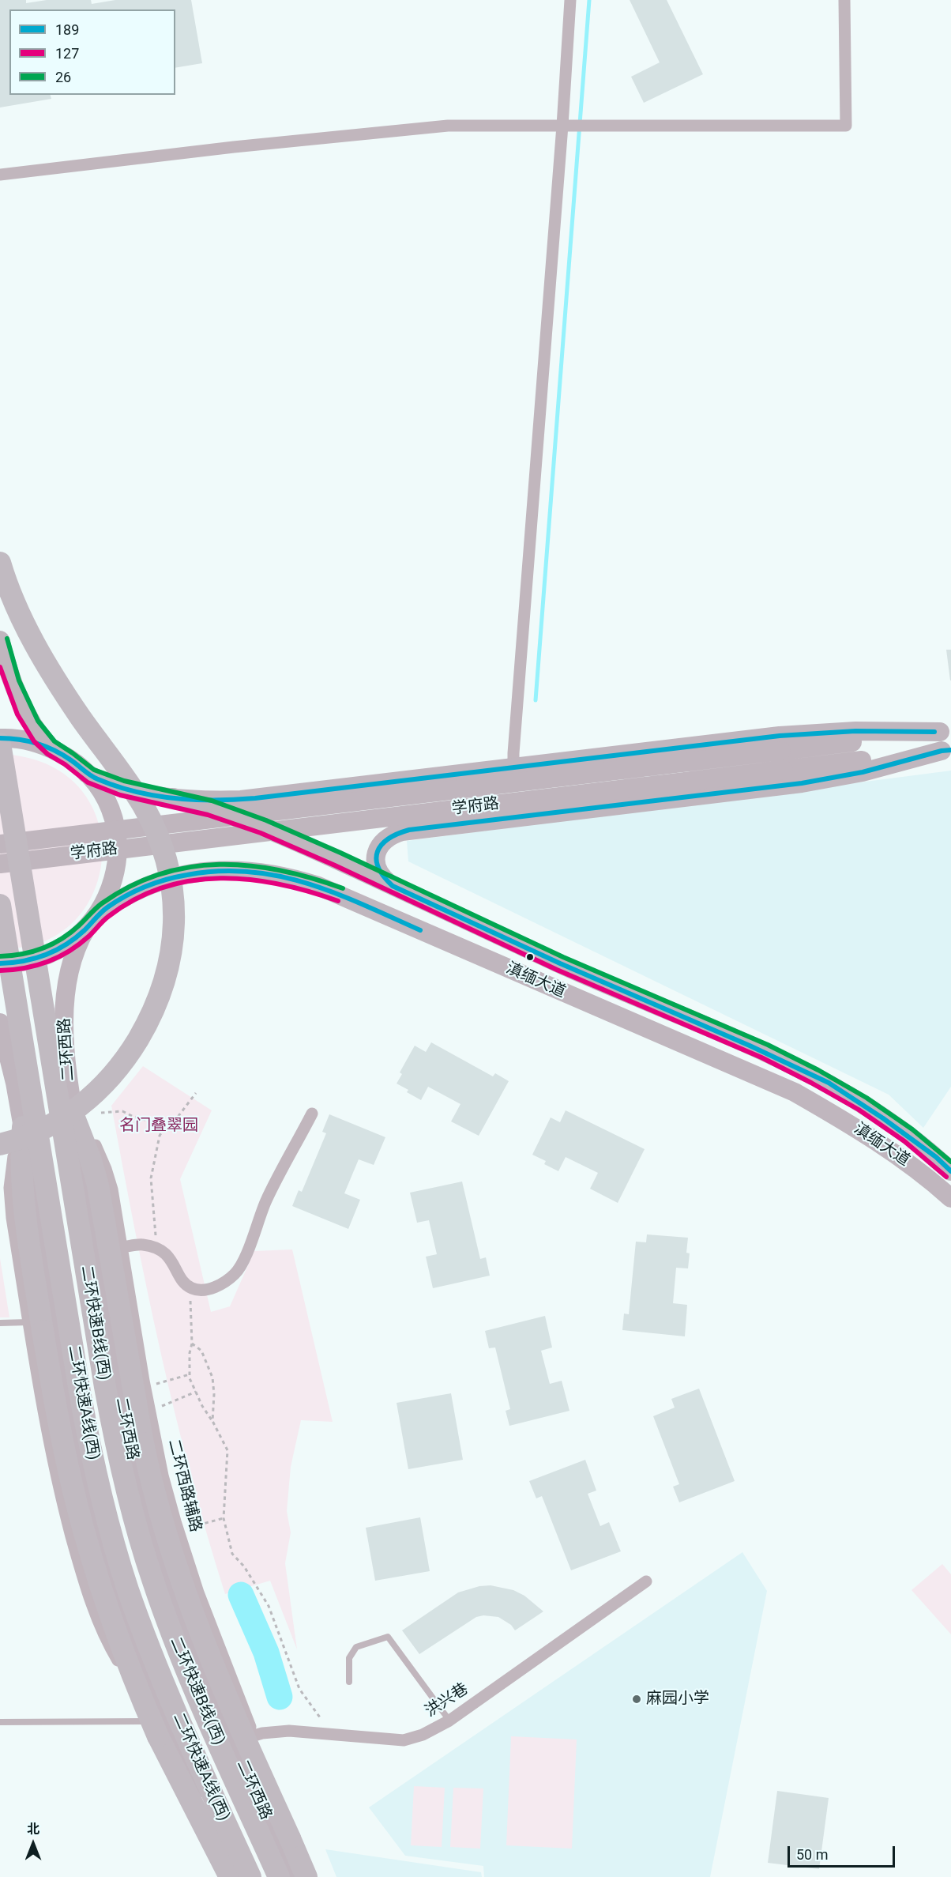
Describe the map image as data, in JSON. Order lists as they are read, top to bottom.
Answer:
{
  "streets": {
    "highway": ["二环快速B线(西)", "二环快速A线(西)"],
    "main road": ["学府路", "滇缅大道", "二环西路"],
    "street": ["二环西路辅路", "洪兴巷"]
  },
  "crossings": [
    ["学府路", "滇缅大道"],
    ["学府路", "二环西路"],
    ["滇缅大道", "二环西路"],
    ["二环西路", "二环快速B线(西)"],
    ["二环西路", "二环西路辅路"],
    ["二环西路", "洪兴巷"],
    ["二环快速B线(西)", "二环西路辅路"],
    ["二环西路辅路", "洪兴巷"]
  ],
  "parks": ["名门叠翠园"],
  "places": ["麻园小学"],
  "lines": ["transit line 26", "transit line 127", "transit line 189"],
  "legend": ["189", "127", "26"],
  "scale_bar": "50 m",
  "north": "top"
}
